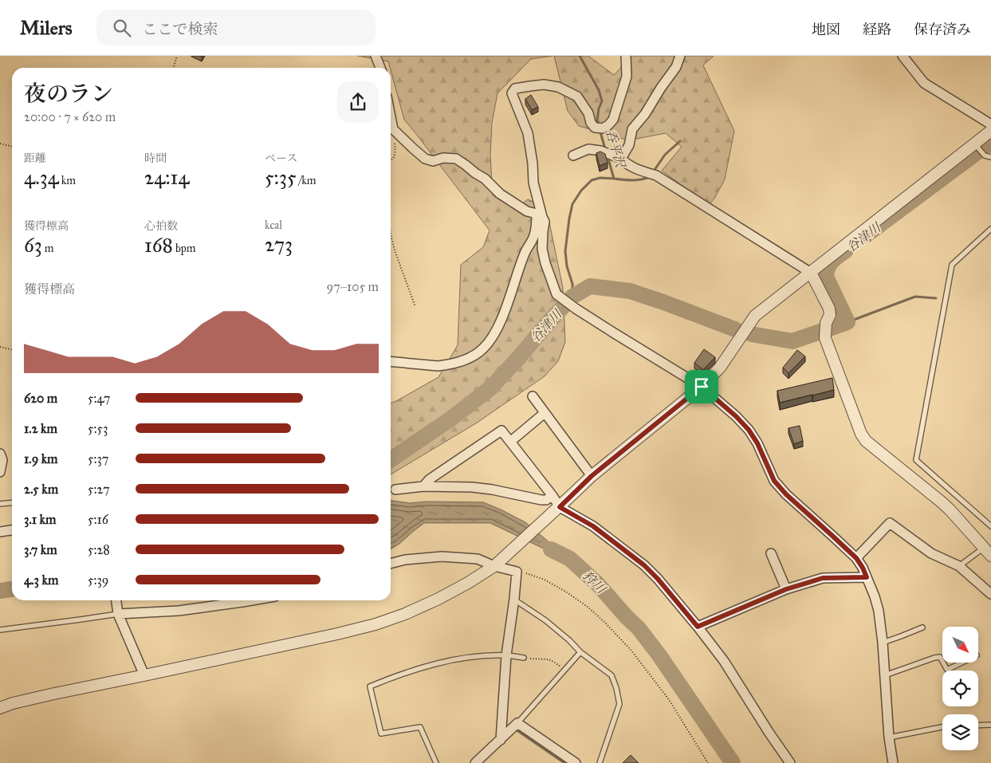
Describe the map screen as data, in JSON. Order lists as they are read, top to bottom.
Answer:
{
  "water": ["呑平沢", "谷津川", "狩川"],
  "north": "bottom right",
  "page": {
    "header": "Milers",
    "search": "ここで検索",
    "nav": ["地図", "経路", "保存済み"],
    "heading": ["夜のラン", "20:00 · 7 × 620 m"],
    "stats": [
      ["距離", "4.34 km"],
      ["時間", "24:14"],
      ["ペース", "5:35 /km"],
      ["獲得標高", "63 m"],
      ["心拍数", "168 bpm"],
      ["kcal", "273"]
    ],
    "chart": ["獲得標高", "97–105 m"],
    "list": [
      {
        "name": "620 m",
        "note": "5:47"
      },
      {
        "name": "1.2 km",
        "note": "5:53"
      },
      {
        "name": "1.9 km",
        "note": "5:37"
      },
      {
        "name": "2.5 km",
        "note": "5:27"
      },
      {
        "name": "3.1 km",
        "note": "5:16"
      },
      {
        "name": "3.7 km",
        "note": "5:28"
      },
      {
        "name": "4.3 km",
        "note": "5:39"
      }
    ]
  }
}
